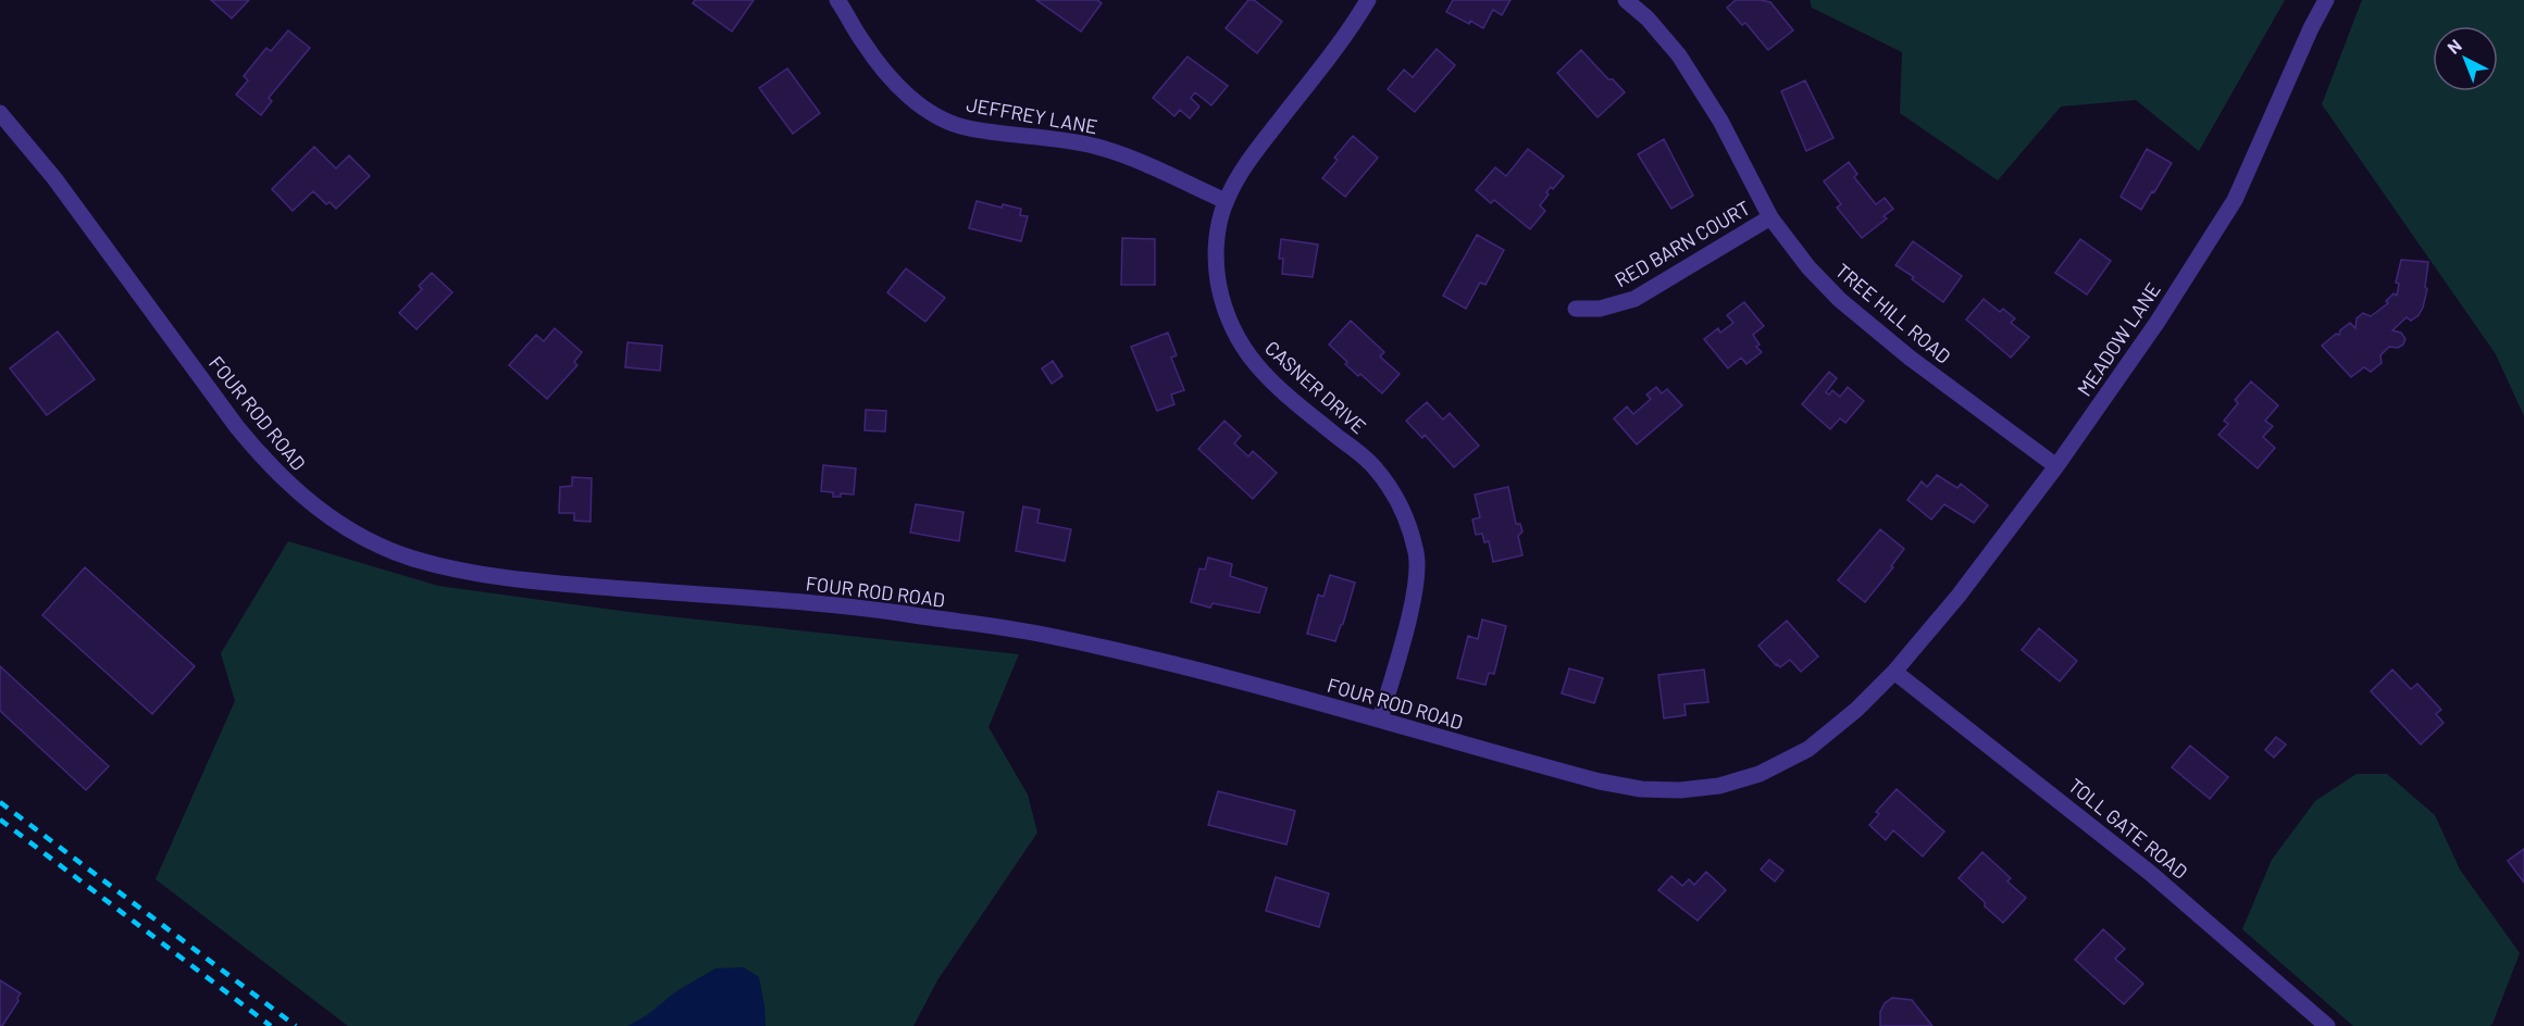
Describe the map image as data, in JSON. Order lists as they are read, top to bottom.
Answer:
{
  "streets": {
    "street": [
      "JEFFREY LANE",
      "RED BARN COURT",
      "TREE HILL ROAD",
      "MEADOW LANE",
      "CASNER DRIVE",
      "FOUR ROD ROAD",
      "TOLL GATE ROAD"
    ]
  },
  "crossings": [
    ["JEFFREY LANE", "CASNER DRIVE"],
    ["RED BARN COURT", "TREE HILL ROAD"],
    ["TREE HILL ROAD", "MEADOW LANE"],
    ["MEADOW LANE", "FOUR ROD ROAD"],
    ["MEADOW LANE", "TOLL GATE ROAD"],
    ["CASNER DRIVE", "FOUR ROD ROAD"],
    ["FOUR ROD ROAD", "TOLL GATE ROAD"]
  ],
  "north": "top left"
}
